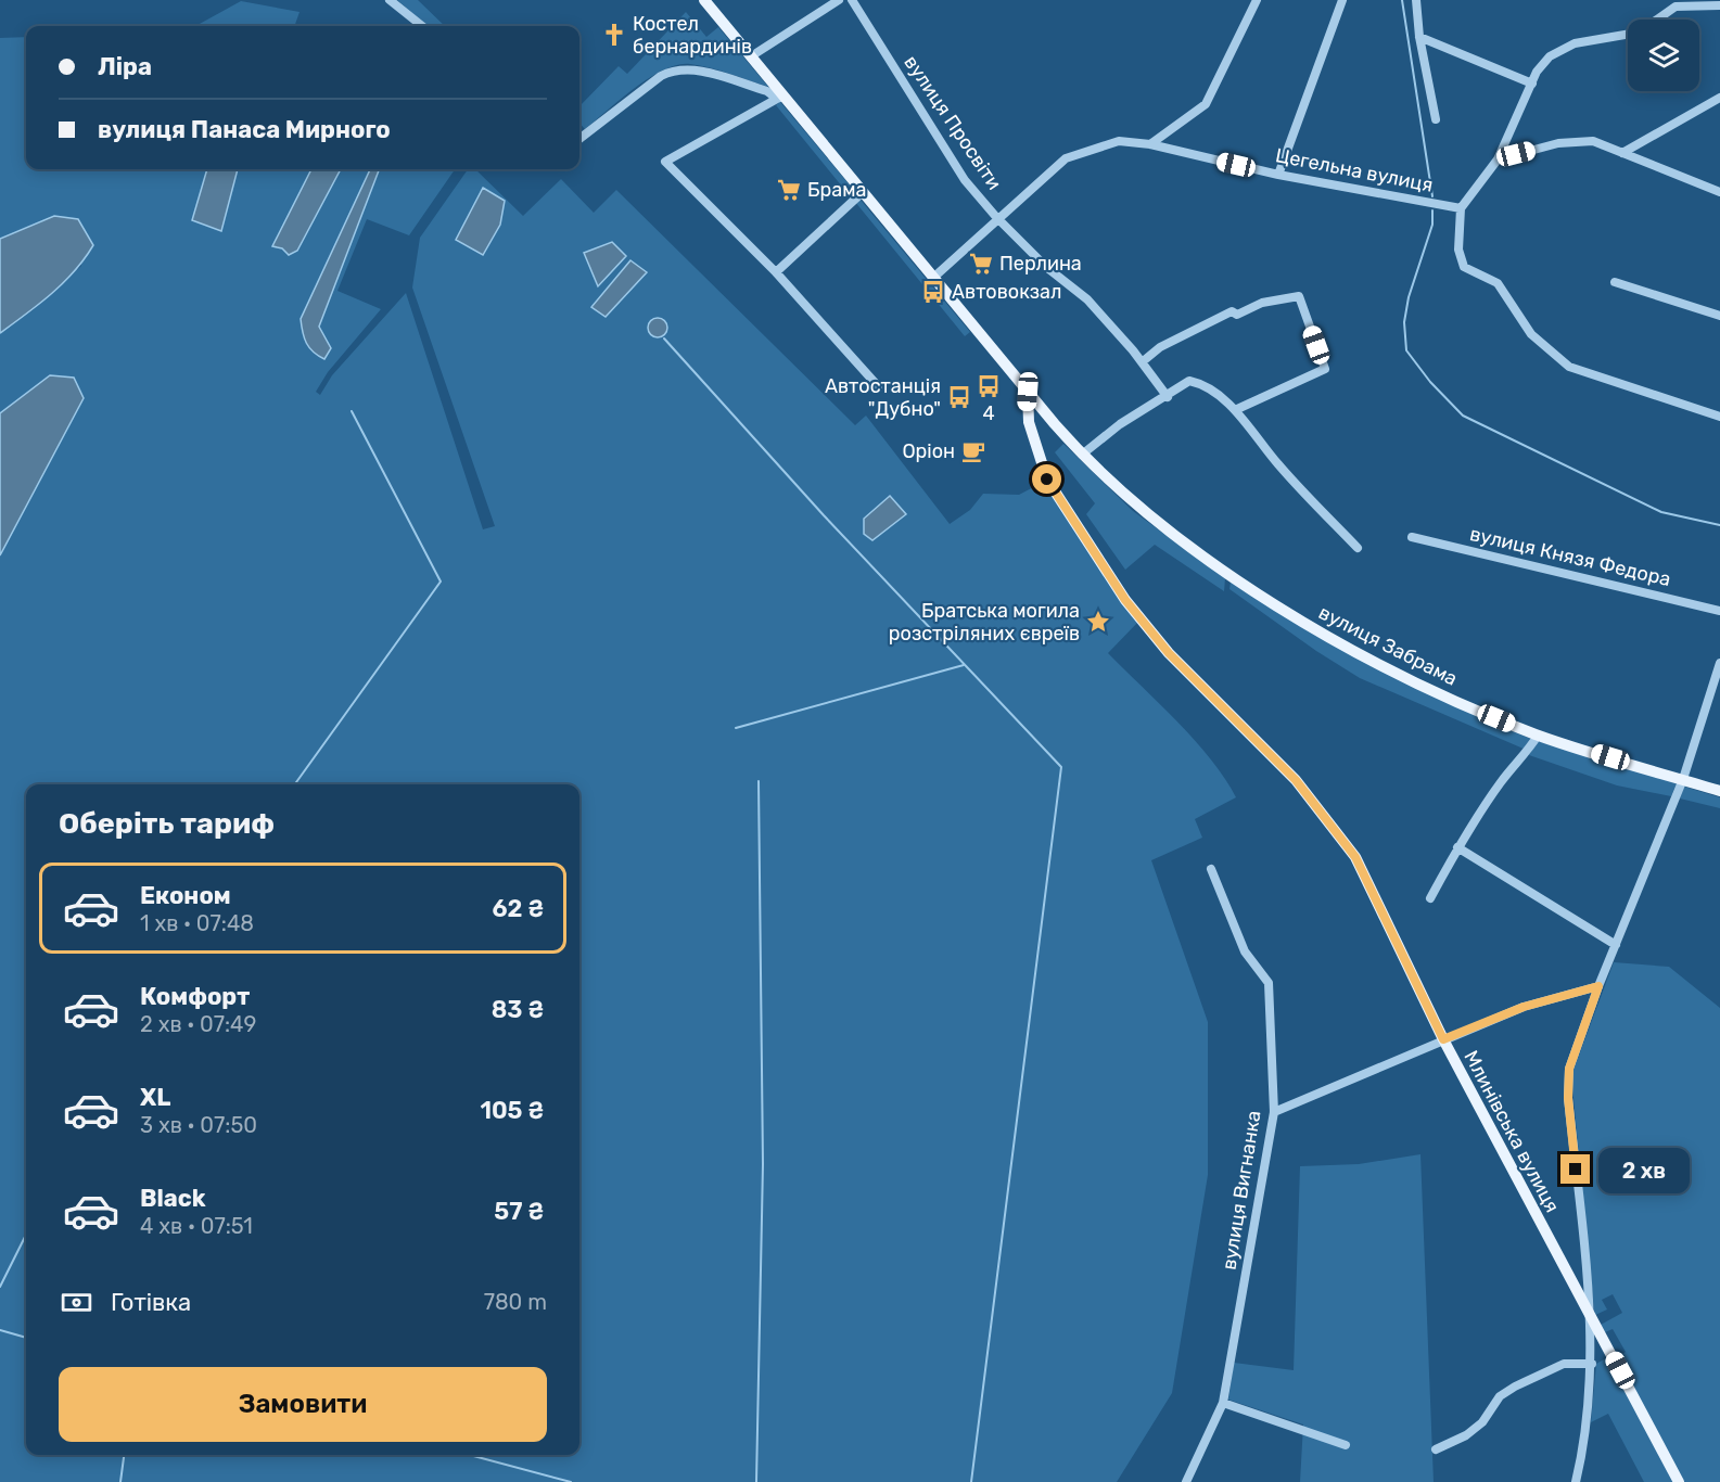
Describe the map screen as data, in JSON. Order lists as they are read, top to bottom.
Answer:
{
  "streets": {
    "main road": ["вулиця Забрама", "Млинівська вулиця"],
    "street": [
      "вулиця Просвіти",
      "Цегельна вулиця",
      "вулиця Князя Федора",
      "вулиця Вигнанка"
    ]
  },
  "crossings": [
    ["вулиця Просвіти", "Цегельна вулиця"],
    ["Цегельна вулиця", "вулиця Забрама"],
    ["вулиця Забрама", "Млинівська вулиця"]
  ],
  "places": {
    "church": ["Костел бернардинів"],
    "supermarket": ["Брама", "Перлина"],
    "bus stop": ["Автовокзал", "4", "Автостанція \"Дубно\""],
    "cafe": ["Оріон"],
    "place": ["Братська могила розстріляних євреїв"]
  },
  "page": {
    "banner": ["Ліра", "вулиця Панаса Мирного"],
    "heading": "Оберіть тариф",
    "list": [
      {
        "name": "Економ",
        "note": "1 хв · 07:48",
        "value": "62 ₴"
      },
      {
        "name": "Комфорт",
        "note": "2 хв · 07:49",
        "value": "83 ₴"
      },
      {
        "name": "XL",
        "note": "3 хв · 07:50",
        "value": "105 ₴"
      },
      {
        "name": "Black",
        "note": "4 хв · 07:51",
        "value": "57 ₴"
      }
    ],
    "bubble": "2 хв",
    "pay": ["Готівка", "780 m"],
    "buttons": "Замовити"
  }
}
